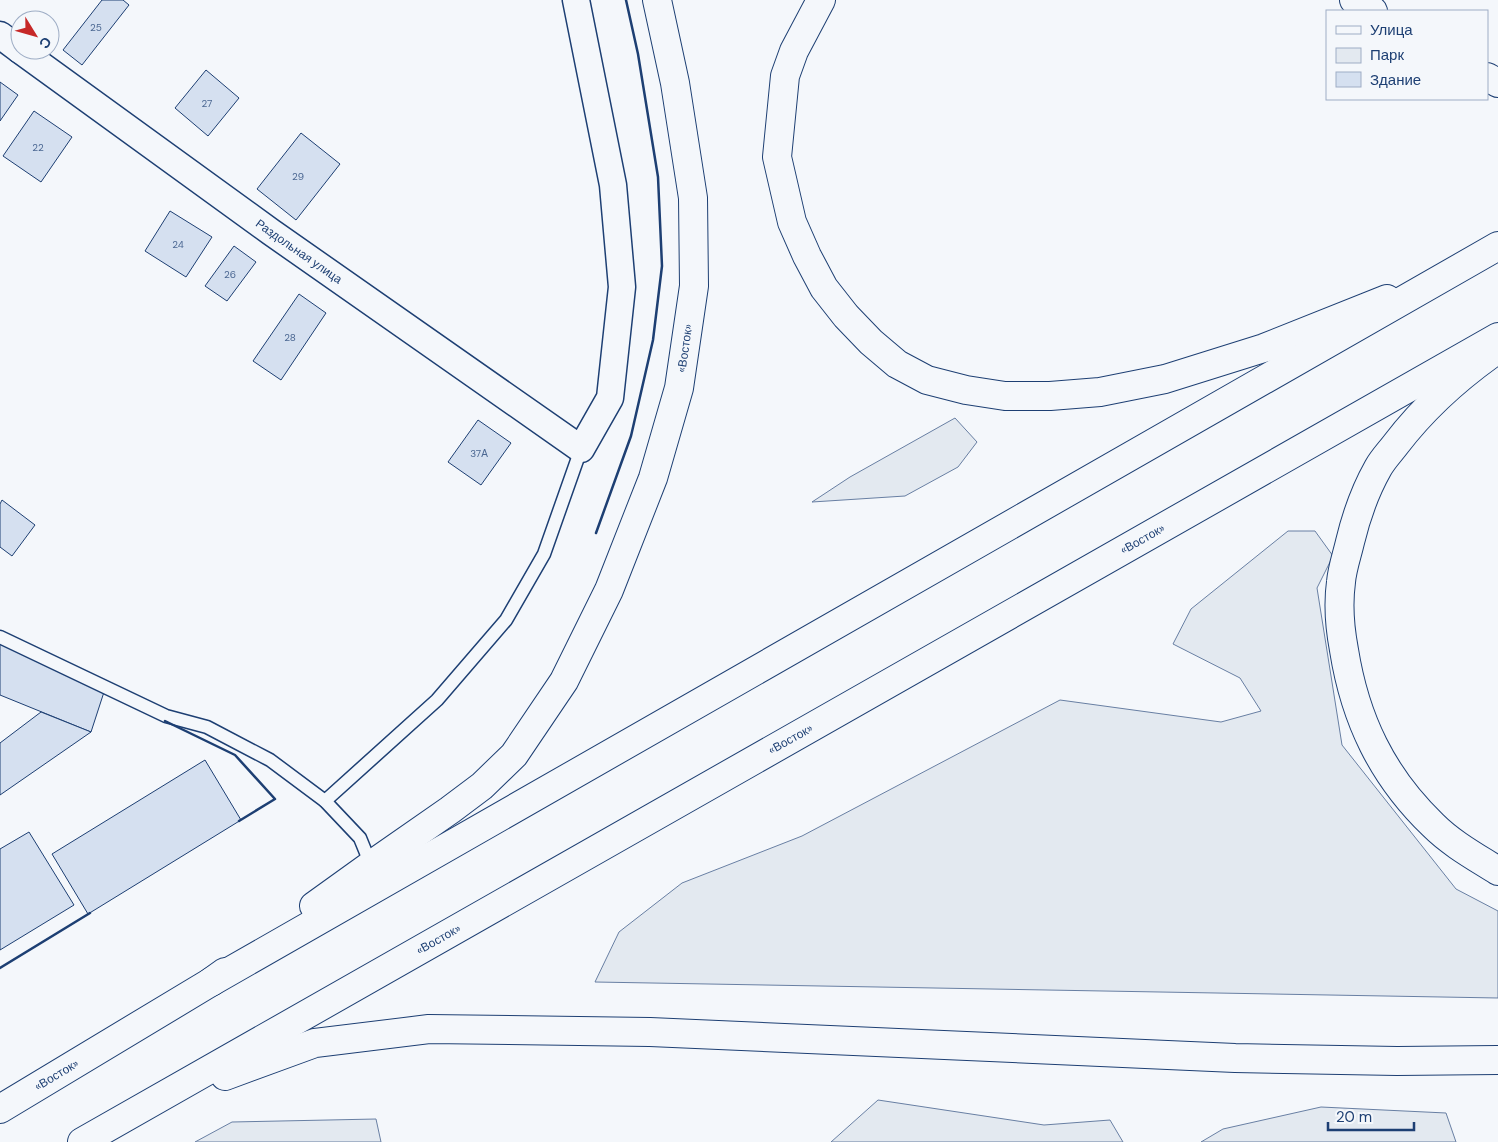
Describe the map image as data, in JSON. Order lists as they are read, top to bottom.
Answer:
{
  "streets": {
    "main road": ["«Восток»"],
    "street": ["Раздольная улица"]
  },
  "house_numbers": [
    "25",
    "27",
    "22",
    "29",
    "24",
    "26",
    "28",
    "37А"
  ],
  "legend": ["Улица", "Парк", "Здание"],
  "scale_bar": "20 m",
  "north": "bottom right"
}
